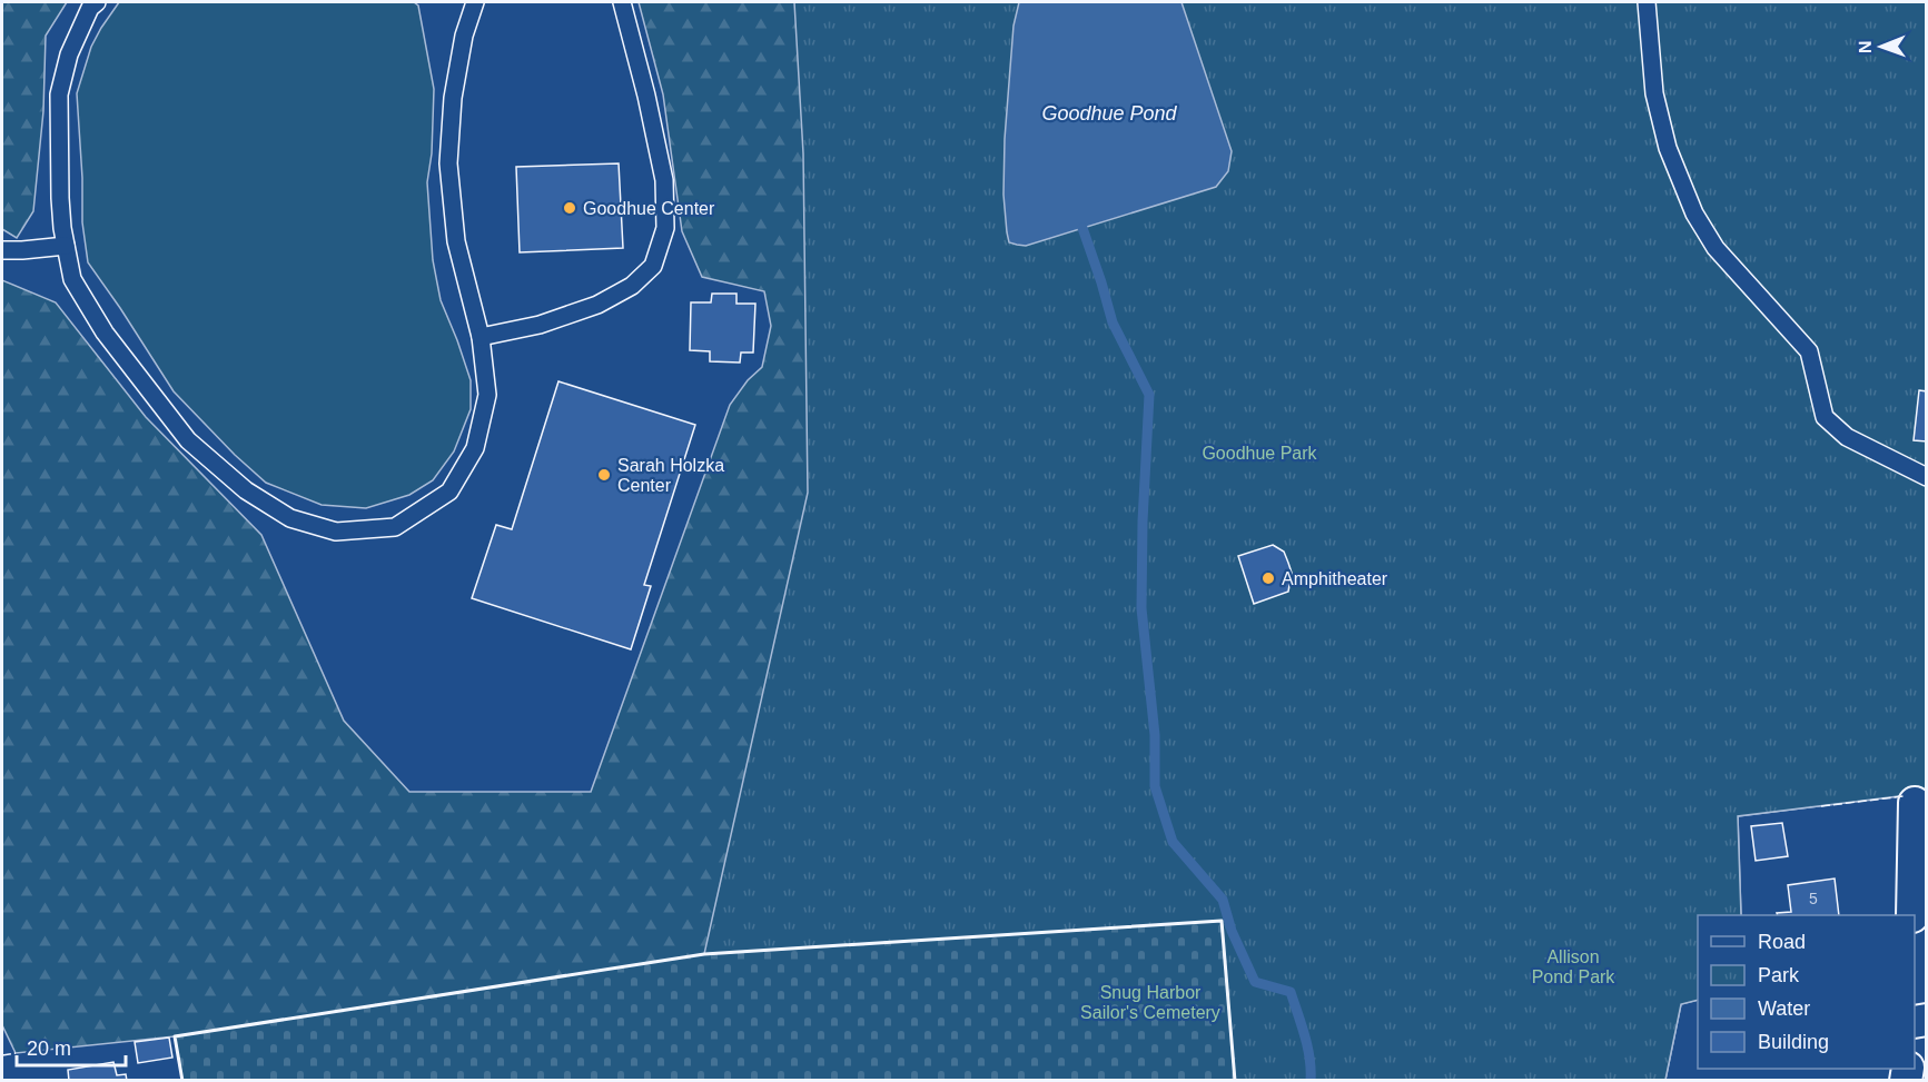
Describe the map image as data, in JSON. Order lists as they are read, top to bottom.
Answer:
{
  "water": ["Goodhue Pond"],
  "parks": ["Goodhue Park", "Allison Pond Park", "Snug Harbor Sailor's Cemetery"],
  "places": ["Goodhue Center", "Sarah Holzka Center", "Amphitheater"],
  "house_numbers": ["5"],
  "legend": [
    "Road",
    "Park",
    "Water",
    "Building"
  ],
  "scale_bar": "20 m",
  "north": "left"
}
